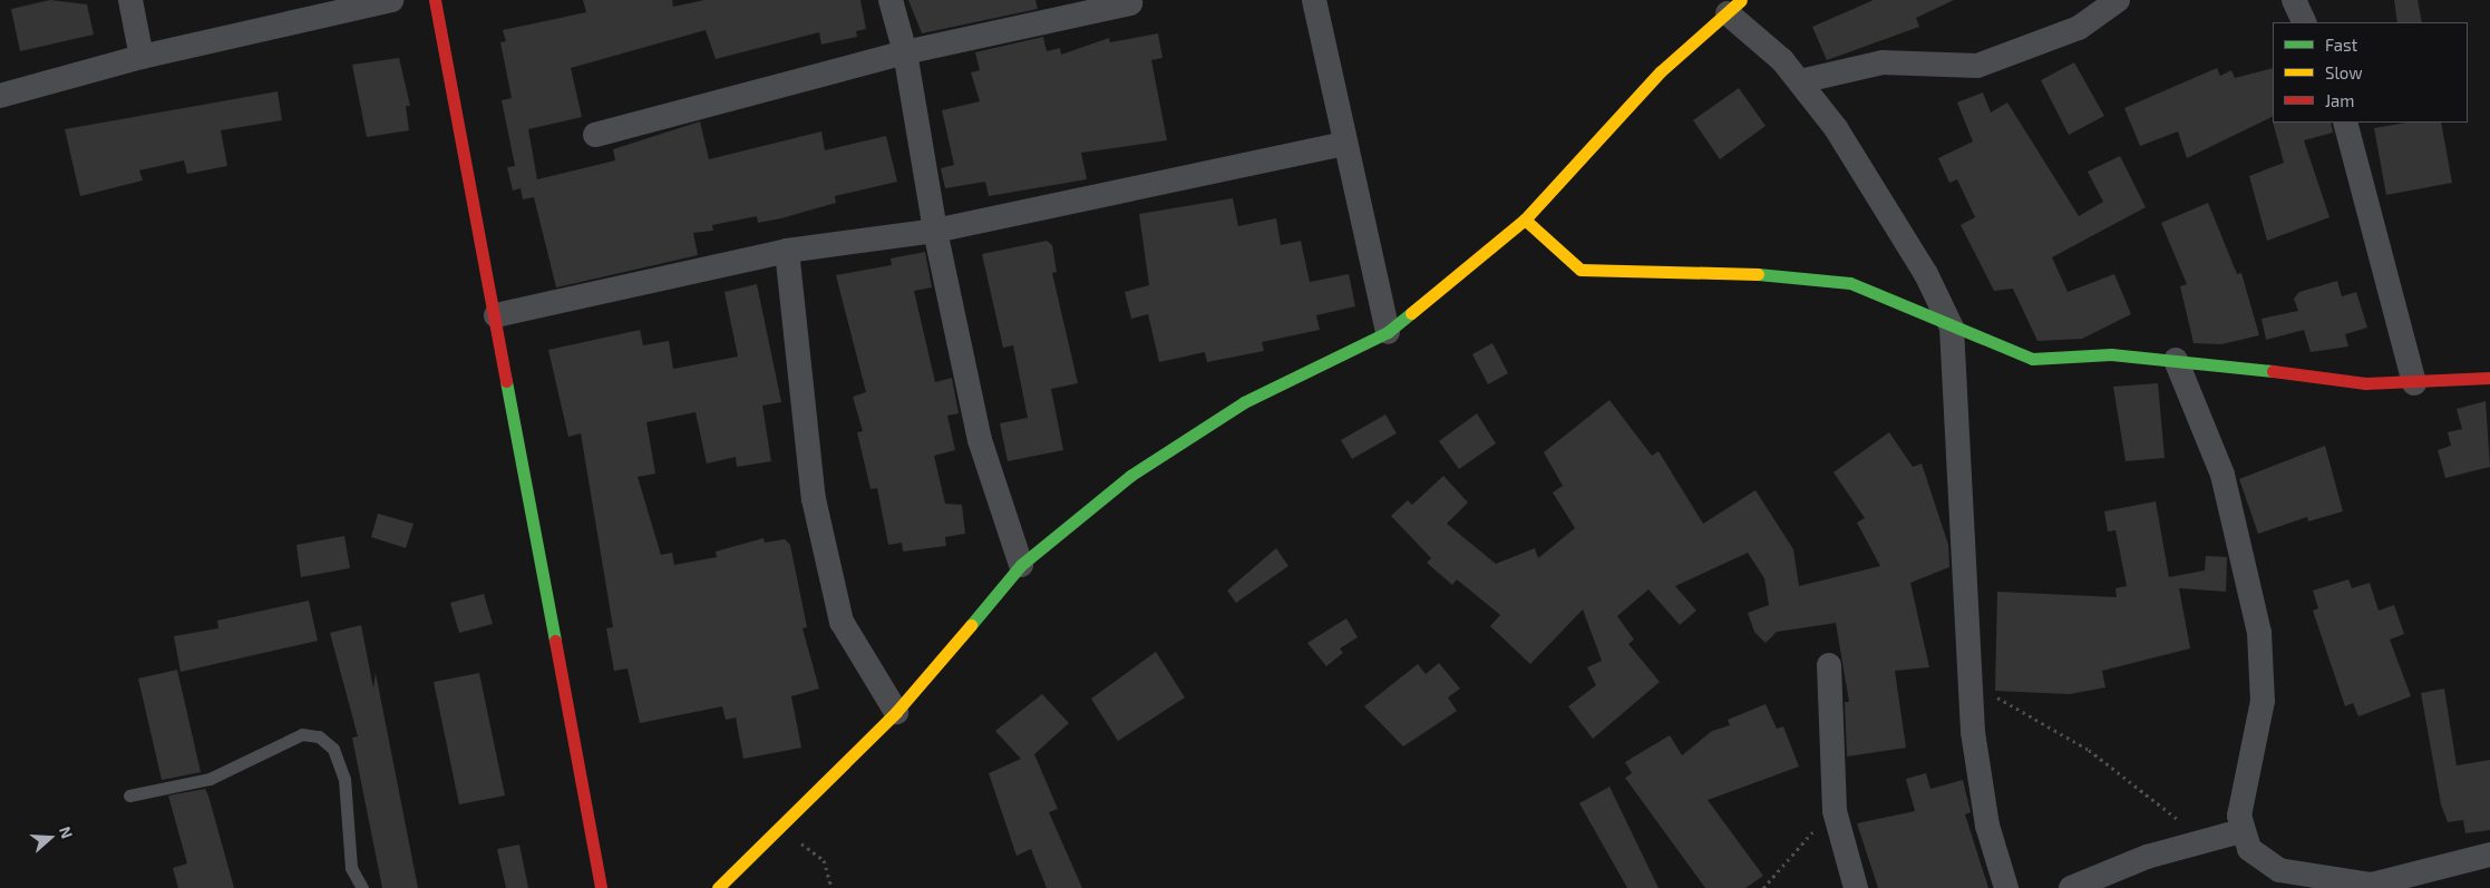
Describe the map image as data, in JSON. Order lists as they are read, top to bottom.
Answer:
{
  "legend": ["Fast", "Slow", "Jam"],
  "north": "right"
}
